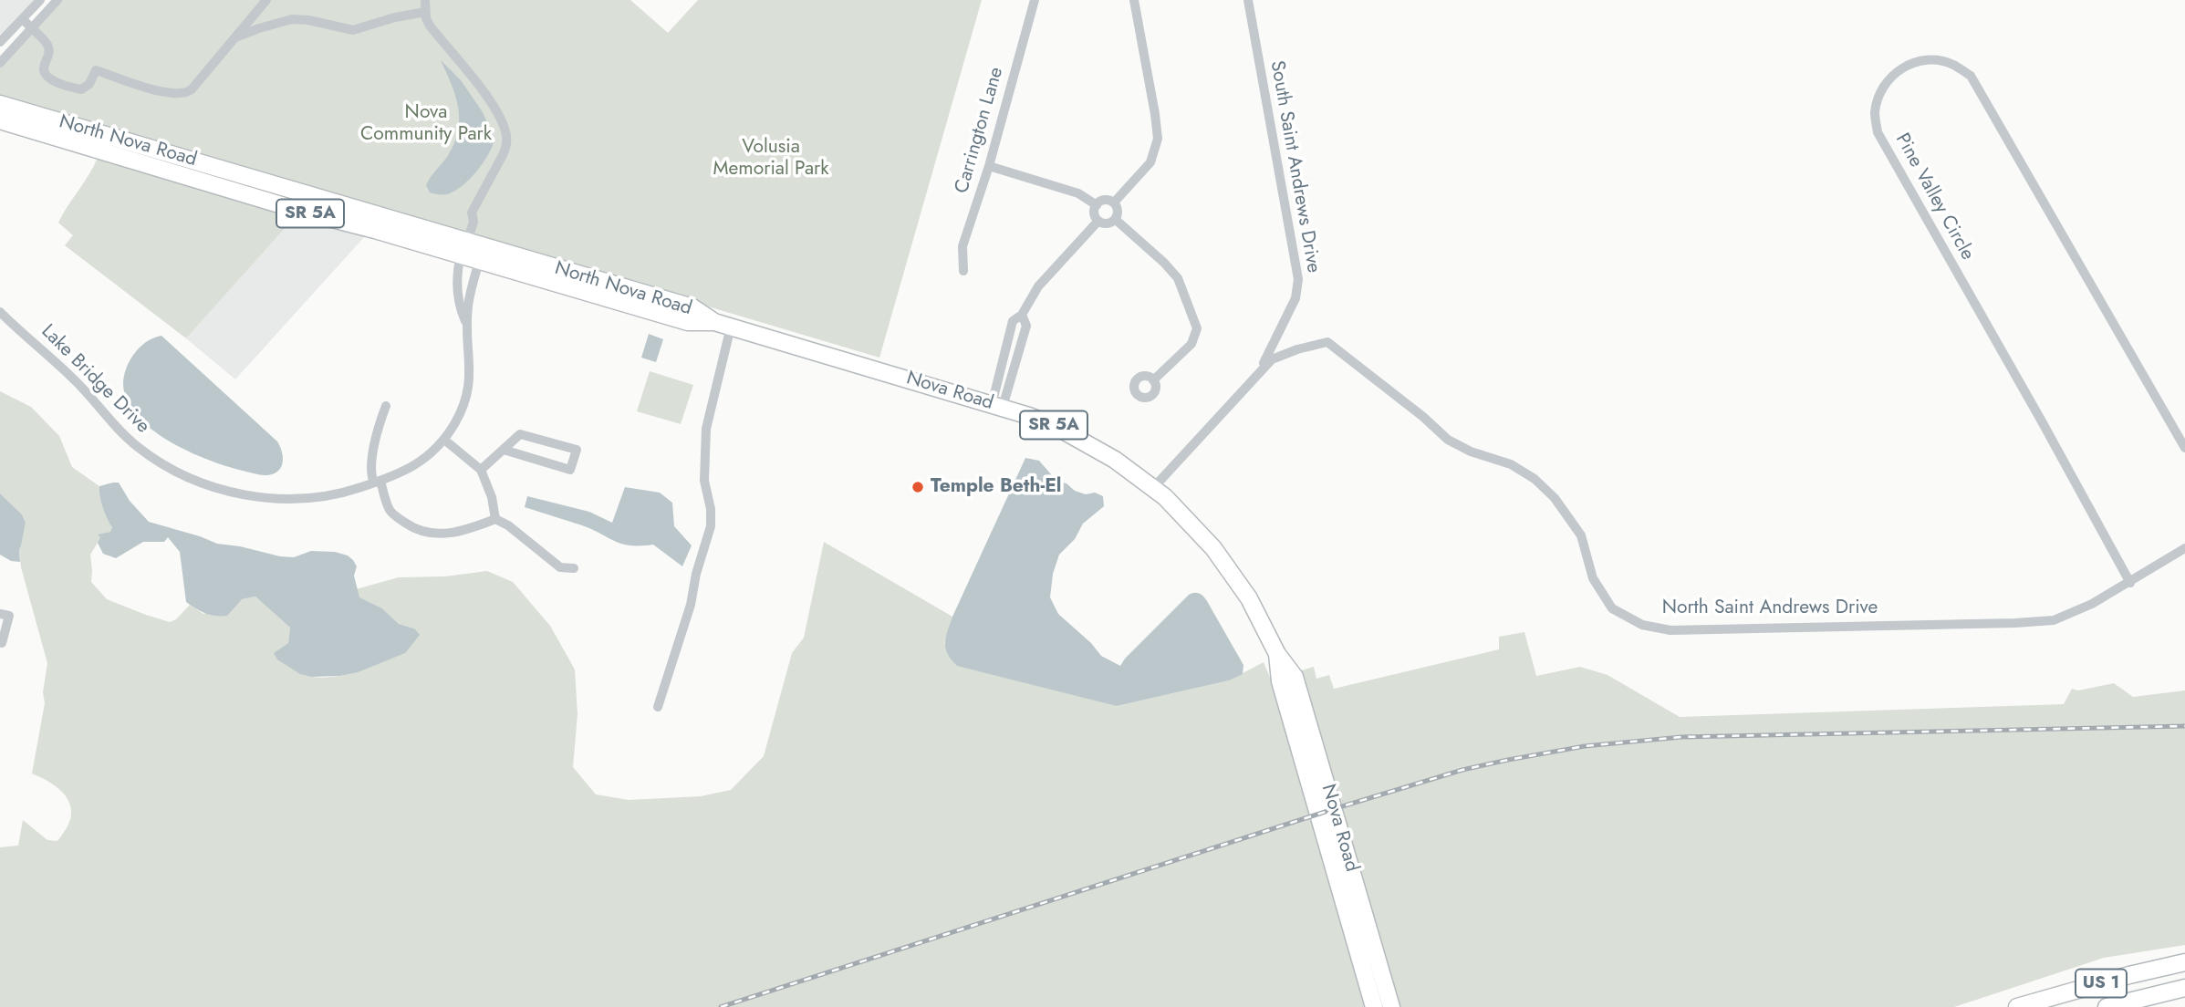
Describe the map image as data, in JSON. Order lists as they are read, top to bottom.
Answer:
{
  "streets": {
    "main road": [
      "North Nova Road",
      "SR 5A",
      "Nova Road",
      "US 1"
    ],
    "street": [
      "Carrington Lane",
      "South Saint Andrews Drive",
      "Pine Valley Circle",
      "Lake Bridge Drive",
      "North Saint Andrews Drive"
    ]
  },
  "crossings": [
    ["North Nova Road", "Lake Bridge Drive"],
    ["North Nova Road", "Nova Road"],
    ["South Saint Andrews Drive", "North Saint Andrews Drive"],
    ["Pine Valley Circle", "North Saint Andrews Drive"]
  ],
  "parks": ["Nova Community Park", "Volusia Memorial Park"],
  "places": ["Temple Beth-El"]
}
